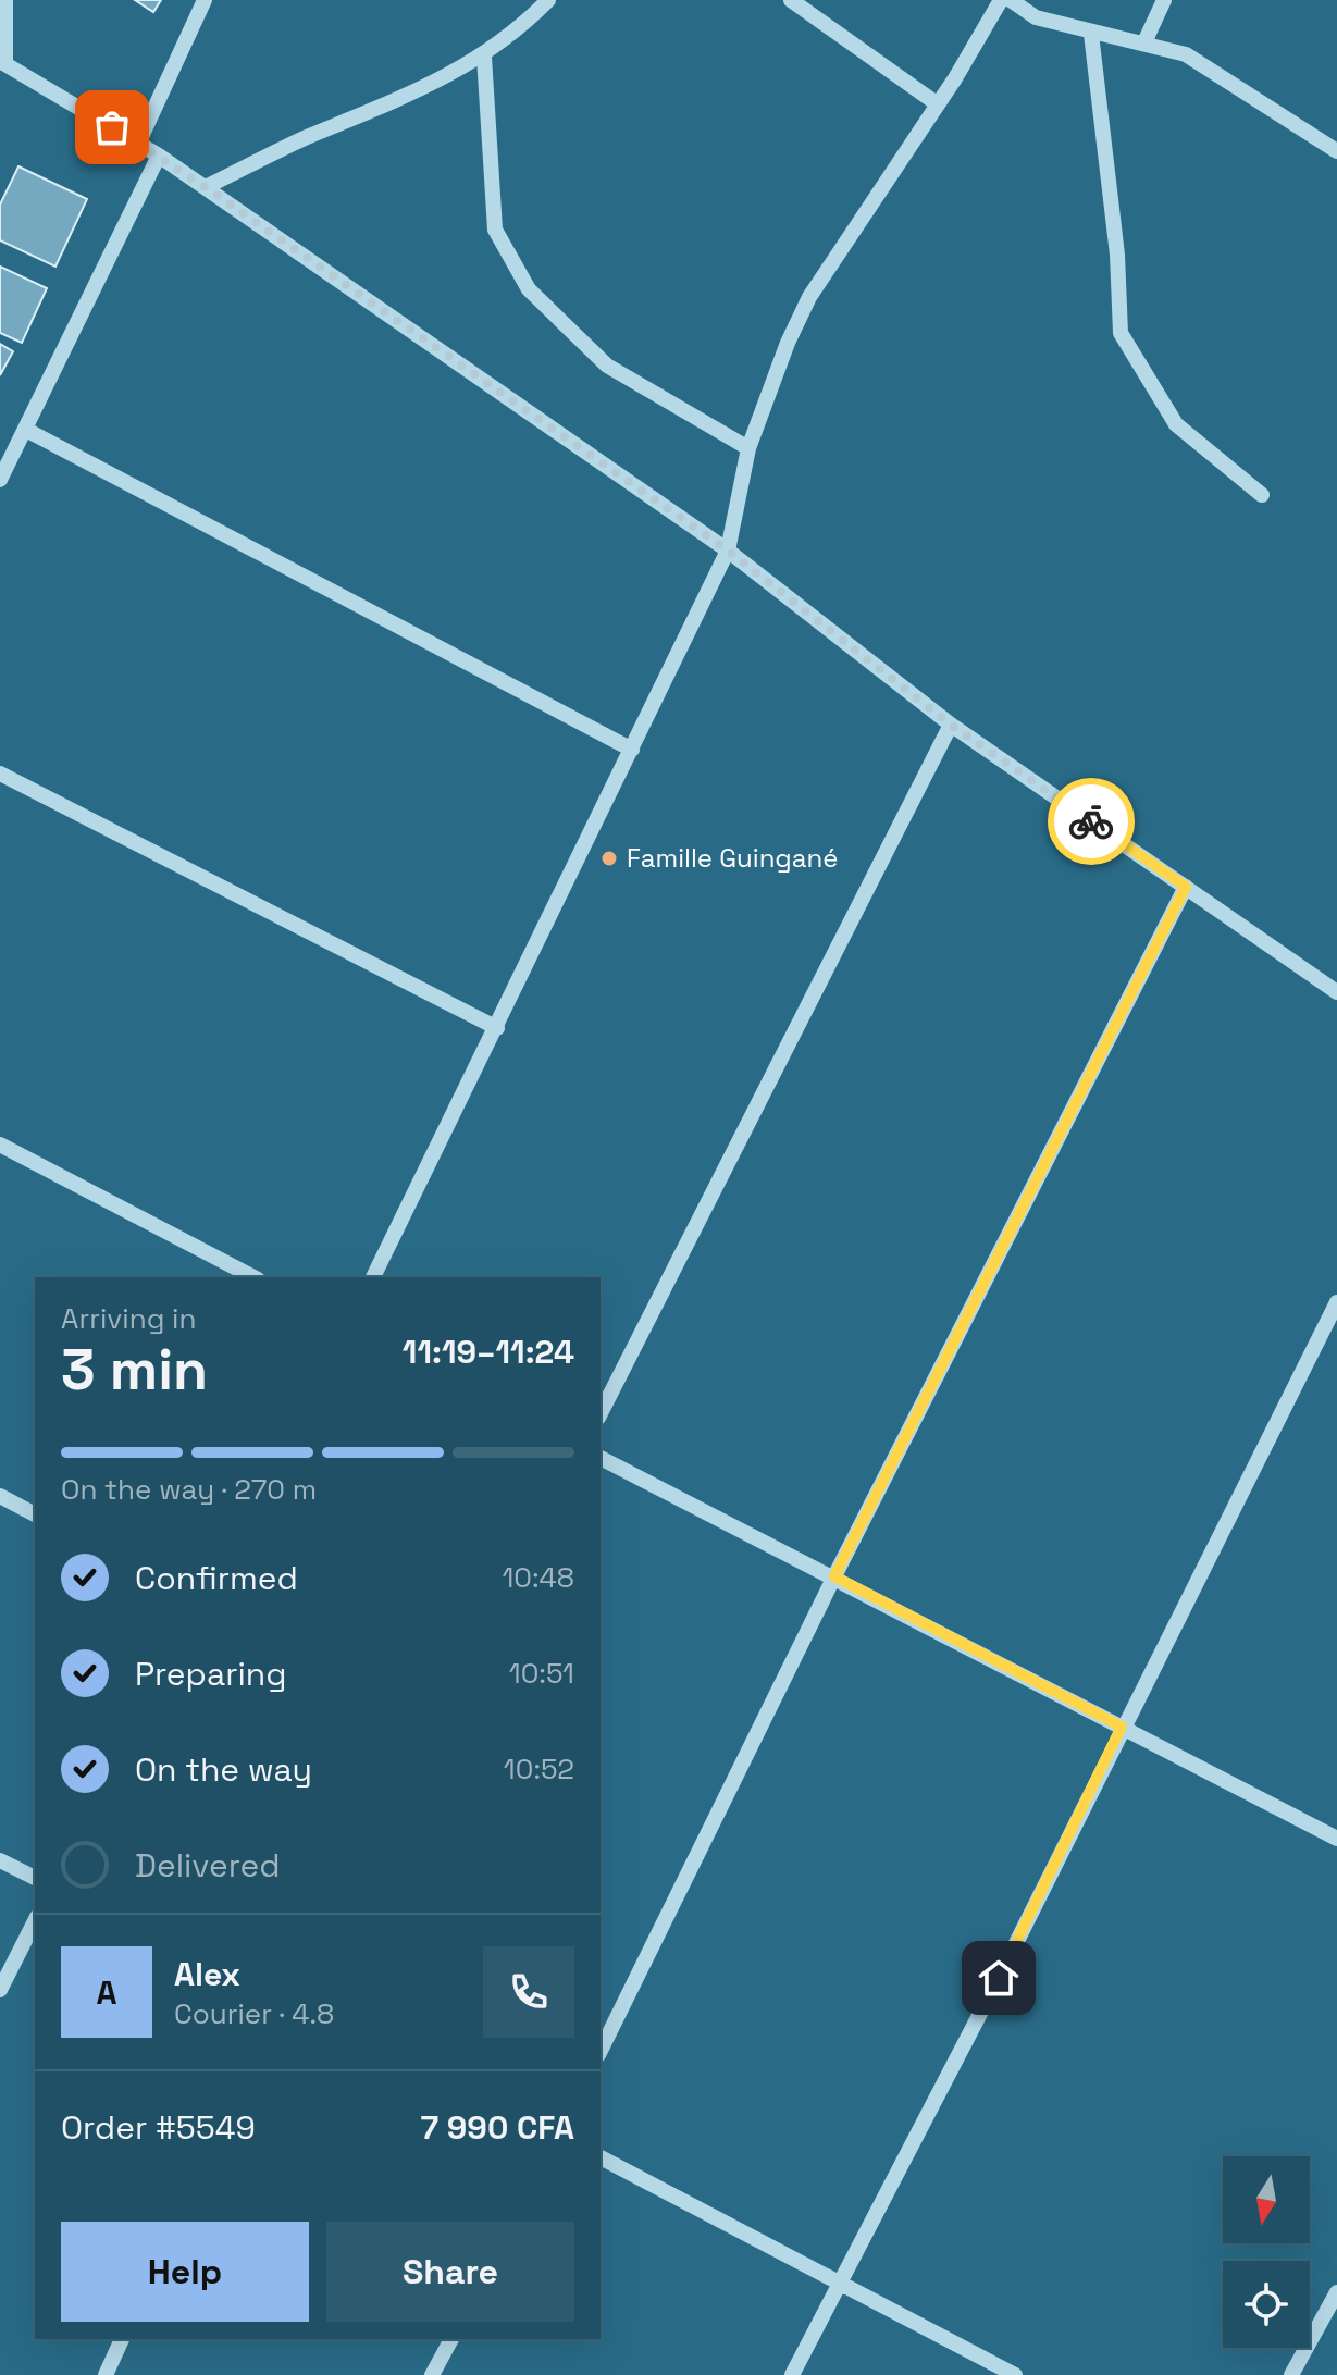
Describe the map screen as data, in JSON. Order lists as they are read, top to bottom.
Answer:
{
  "places": ["Famille Guingané"],
  "north": "bottom",
  "page": {
    "heading": ["3 min", "Arriving in", "11:19–11:24"],
    "panel": [
      "Alex",
      "Courier · 4.8",
      "Order #5549",
      "7 990 CFA"
    ],
    "bar": "On the way · 270 m",
    "list": [
      ["Confirmed", "10:48"],
      ["Preparing", "10:51"],
      ["On the way", "10:52"],
      "Delivered"
    ],
    "round": "A",
    "buttons": ["Help", "Share"]
  }
}
